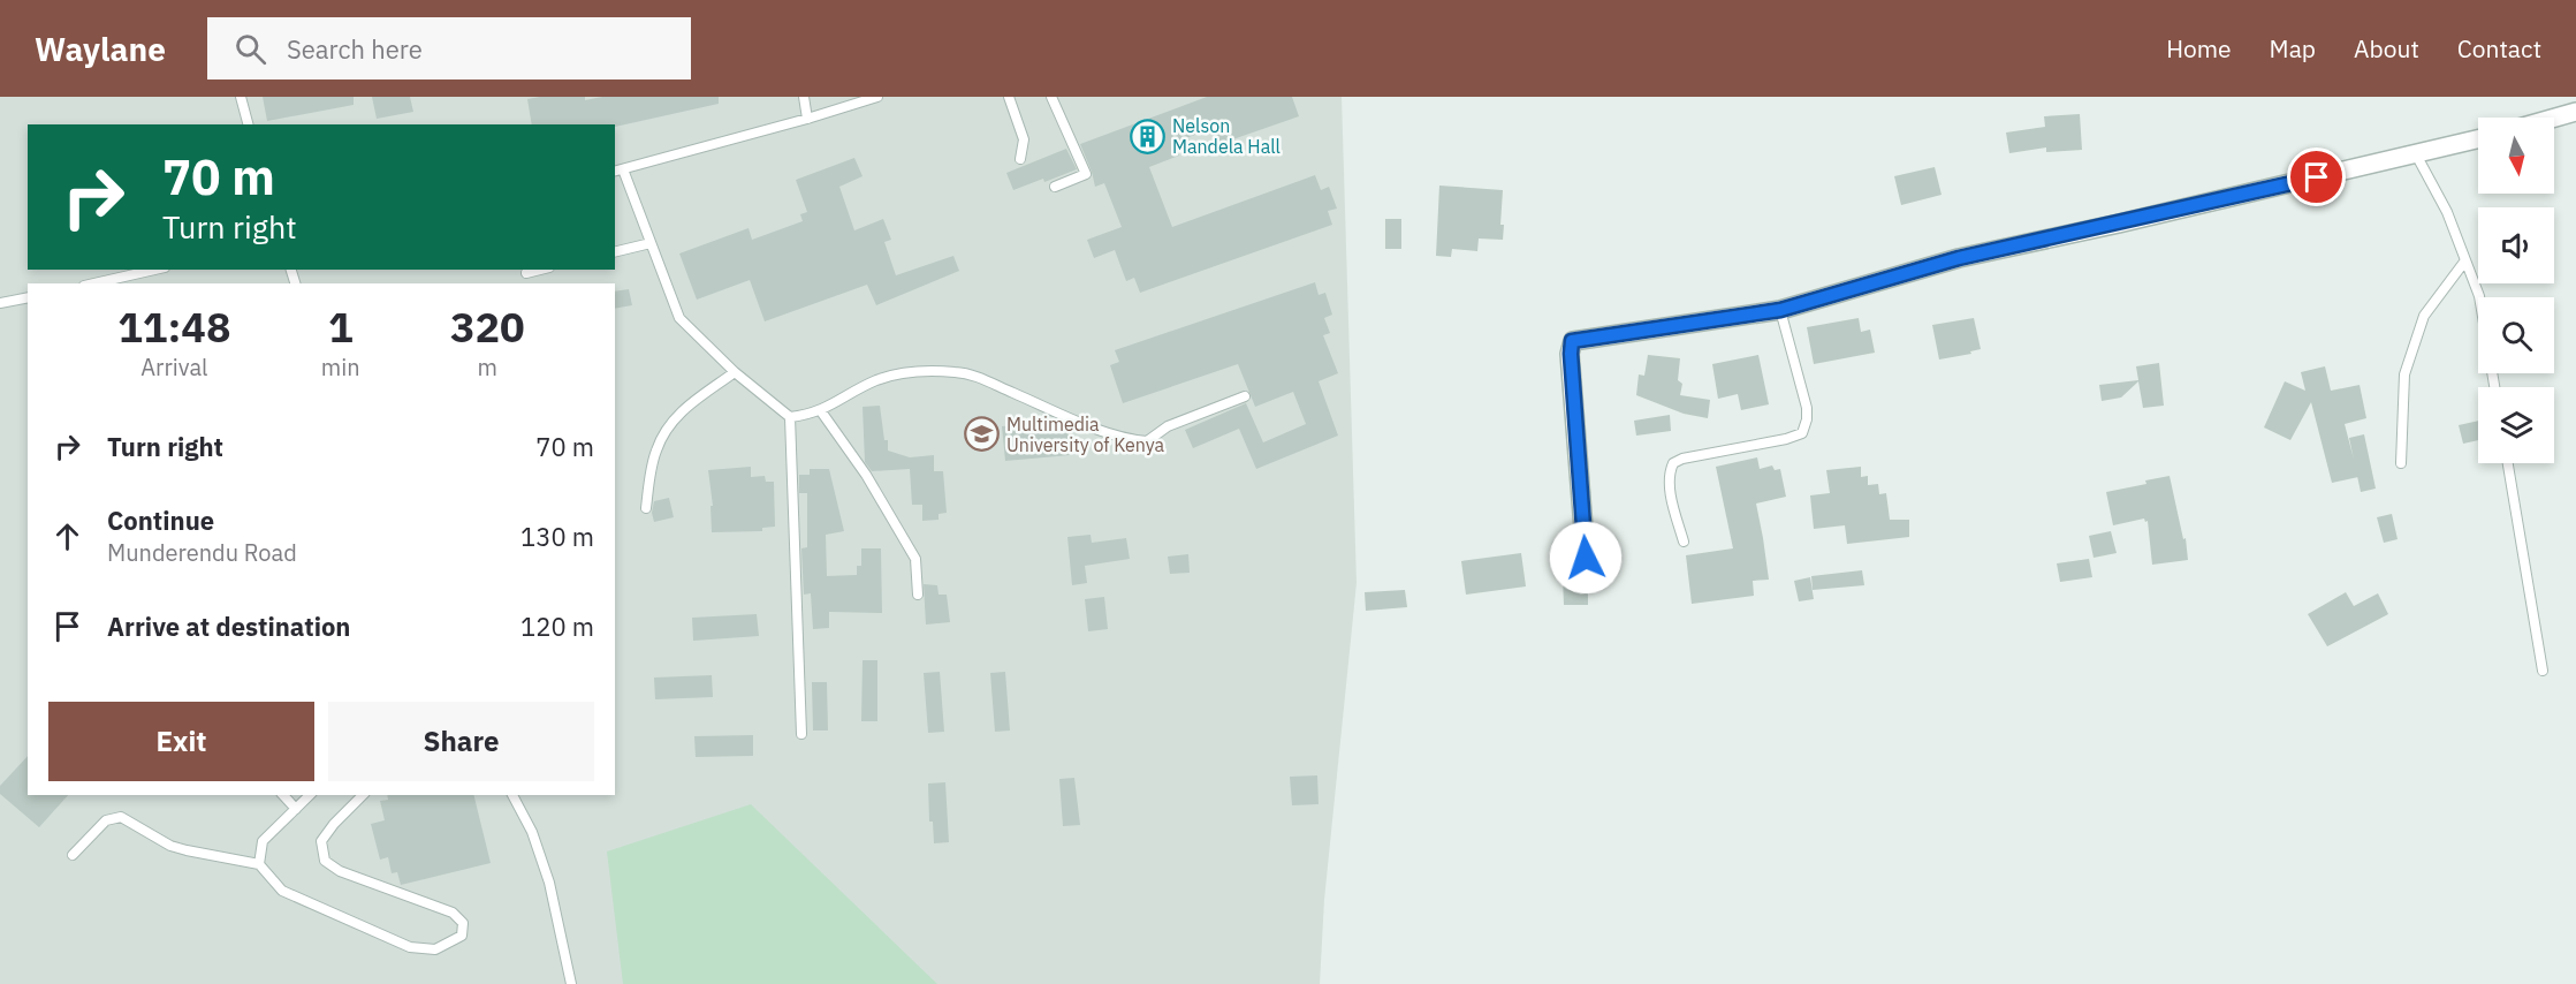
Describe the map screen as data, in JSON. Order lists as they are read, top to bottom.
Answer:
{
  "places": {
    "building": ["Nelson Mandela Hall"],
    "school or university": ["Multimedia University of Kenya"]
  },
  "north": "bottom",
  "page": {
    "header": "Waylane",
    "search": "Search here",
    "nav": [
      "Home",
      "Map",
      "About",
      "Contact"
    ],
    "turn": ["70 m", "Turn right"],
    "eta": [
      "11:48",
      "Arrival",
      "1",
      "min",
      "320",
      "m"
    ],
    "list": [
      {
        "name": "Turn right",
        "value": "70 m"
      },
      {
        "name": "Continue",
        "note": "Munderendu Road",
        "value": "130 m"
      },
      {
        "name": "Arrive at destination",
        "value": "120 m"
      }
    ],
    "buttons": ["Exit", "Share"]
  }
}
